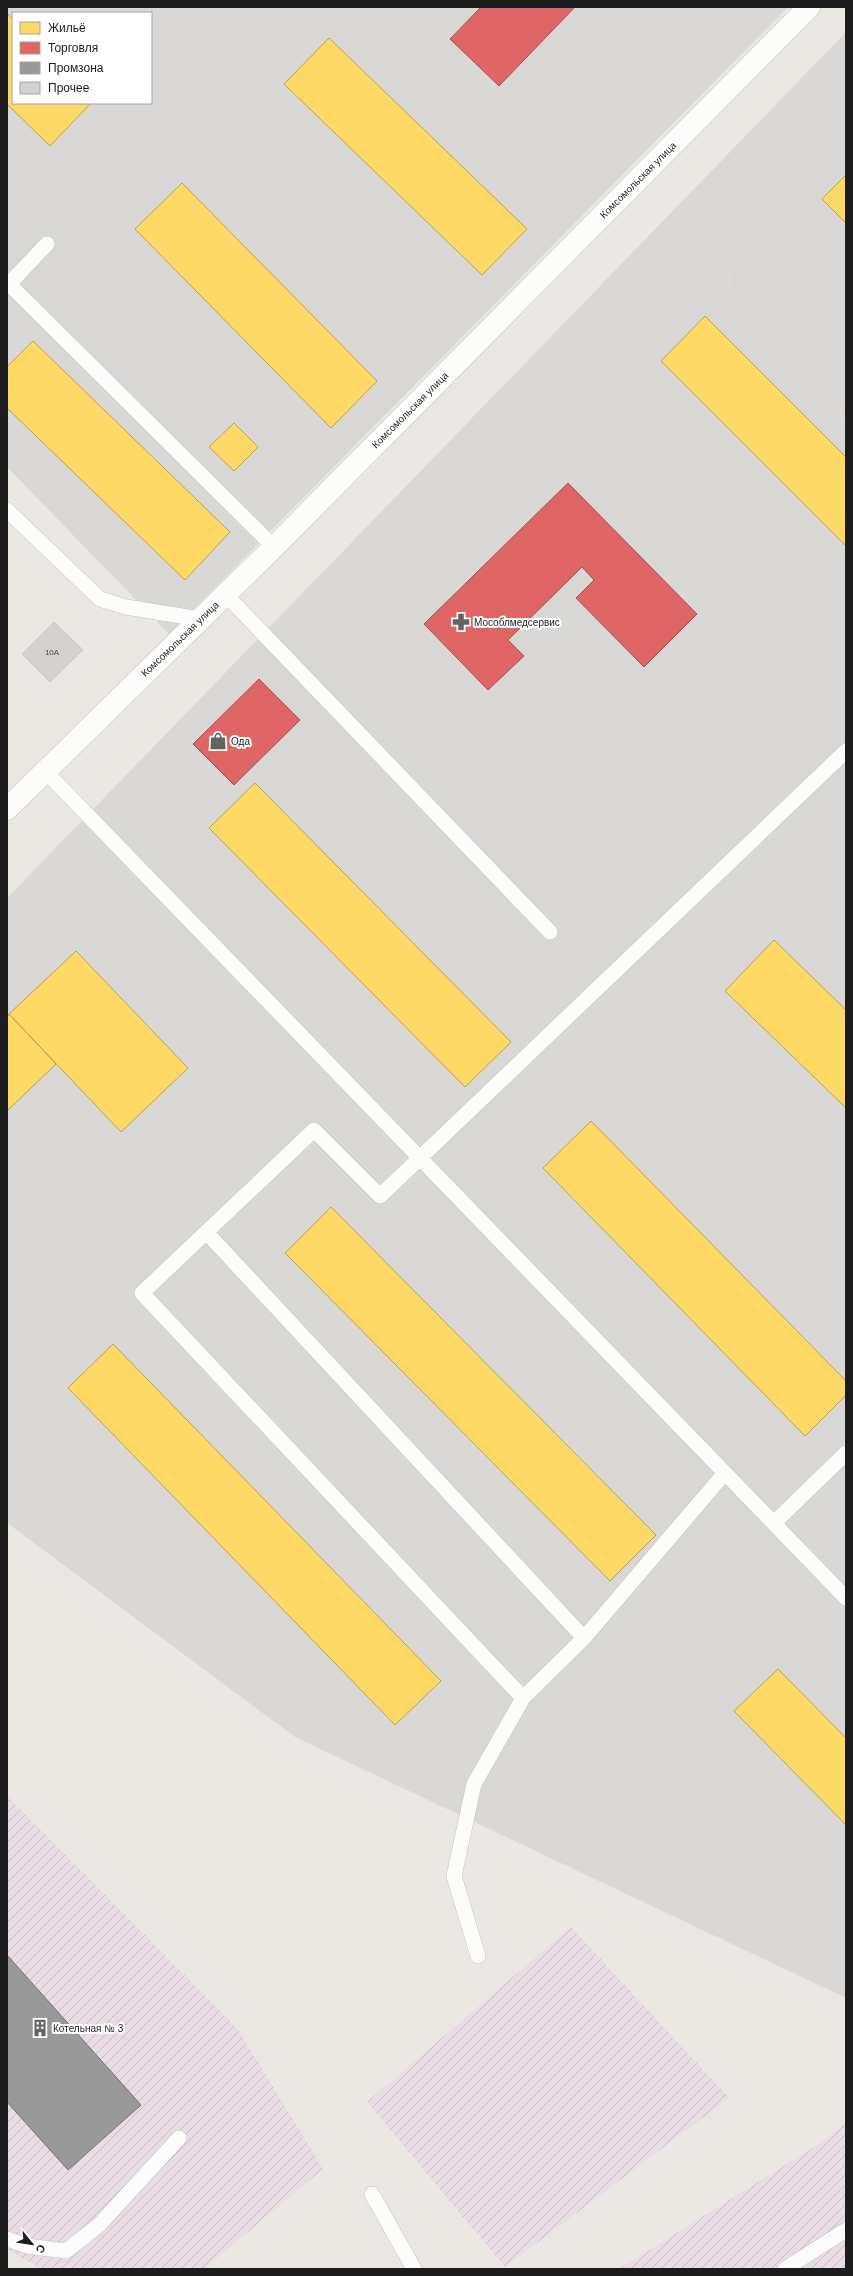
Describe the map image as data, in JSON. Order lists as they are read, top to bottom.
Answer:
{
  "streets": {
    "street": ["Комсомольская улица"]
  },
  "places": {
    "pharmacy": ["Мособлмедсервис"],
    "shop": ["Ода"],
    "building": ["Котельная № 3"]
  },
  "house_numbers": ["10А"],
  "legend": [
    "Жильё",
    "Торговля",
    "Промзона",
    "Прочее"
  ],
  "north": "bottom right"
}
